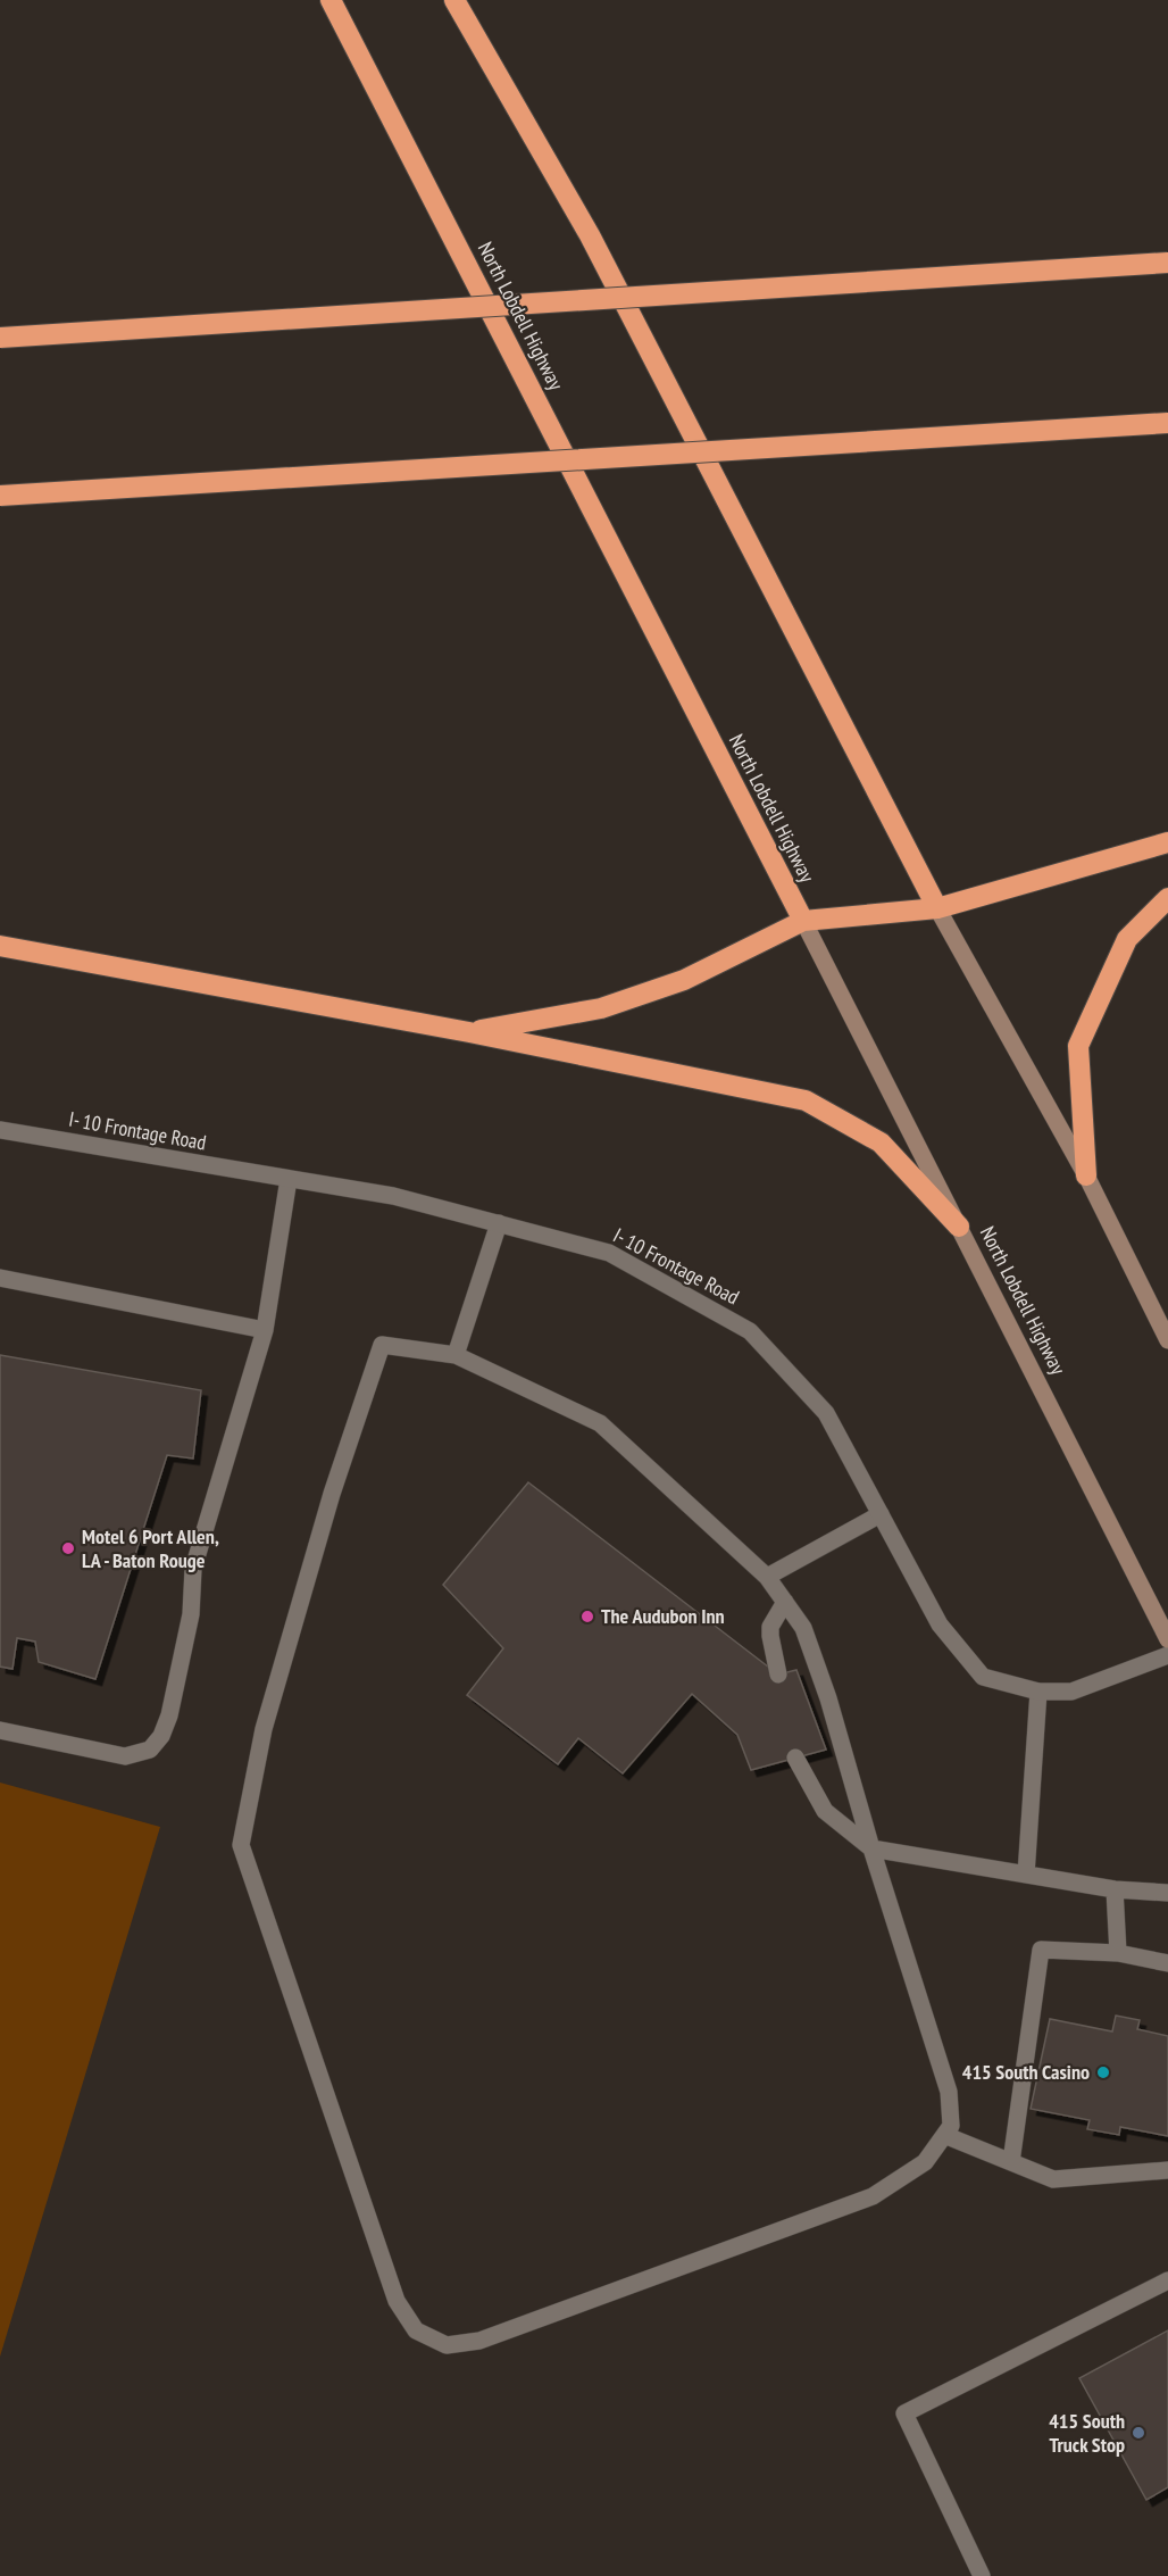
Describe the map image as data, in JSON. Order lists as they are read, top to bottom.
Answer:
{
  "streets": {
    "highway": ["North Lobdell Highway"],
    "street": ["I- 10 Frontage Road"]
  },
  "places": [
    "Motel 6 Port Allen, LA - Baton Rouge",
    "The Audubon Inn",
    "415 South Casino",
    "415 South Truck Stop"
  ]
}
